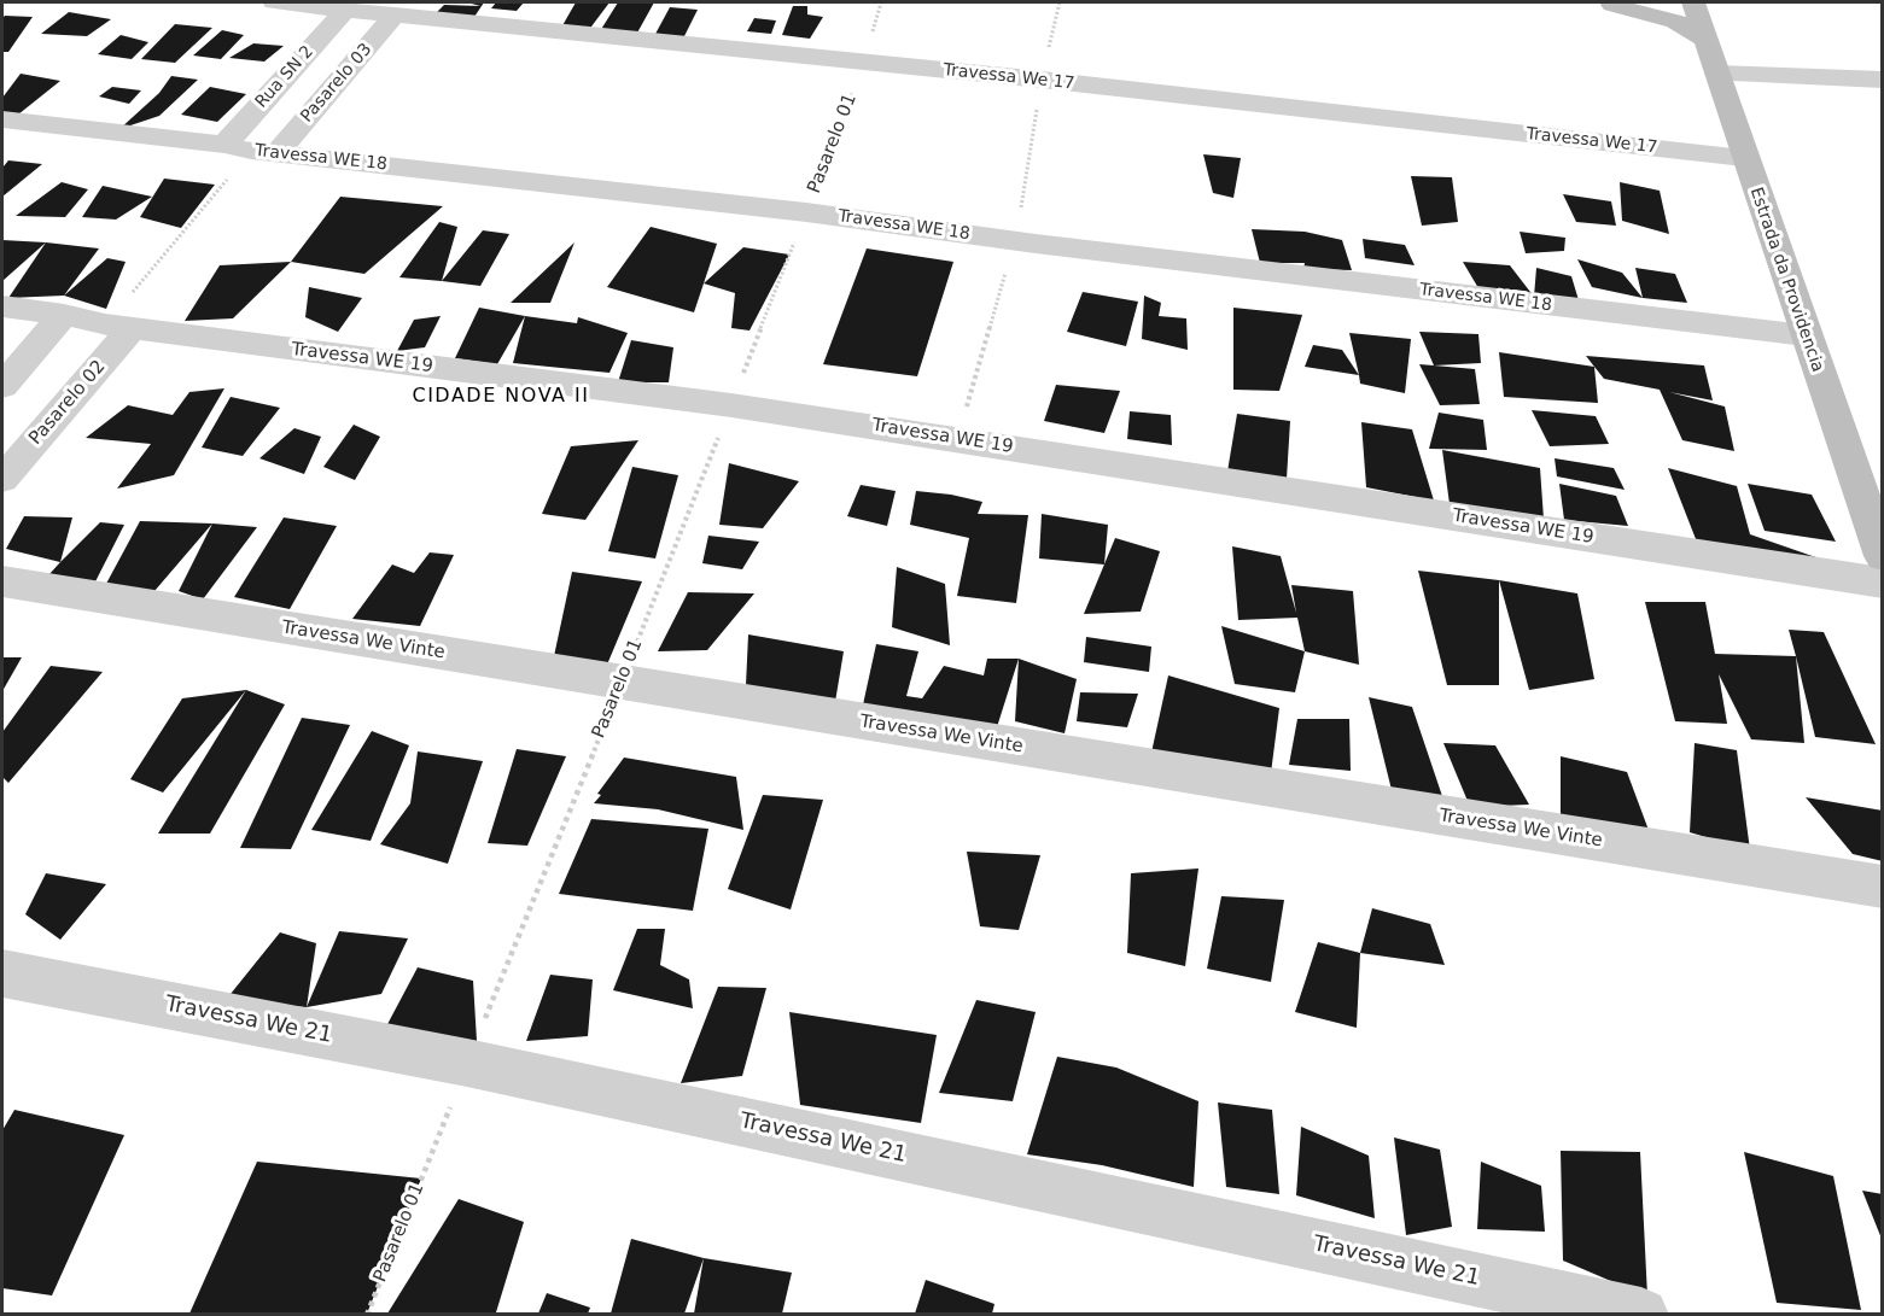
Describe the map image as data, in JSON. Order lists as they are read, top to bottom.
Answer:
{
  "streets": {
    "main road": ["Estrada da Providencia"],
    "street": [
      "Rua SN 2",
      "Travessa We 17",
      "Pasarelo 03",
      "Travessa WE 18",
      "Travessa WE 19",
      "Pasarelo 02",
      "Travessa We Vinte",
      "Travessa We 21"
    ],
    "path": ["Pasarelo 01"]
  },
  "crossings": [
    ["Rua SN 2", "Travessa We 17"],
    ["Rua SN 2", "Pasarelo 03"],
    ["Rua SN 2", "Travessa WE 18"],
    ["Travessa We 17", "Pasarelo 03"],
    ["Travessa We 17", "Pasarelo 01"],
    ["Travessa We 17", "Estrada da Providencia"],
    ["Pasarelo 03", "Travessa WE 18"],
    ["Pasarelo 01", "Travessa WE 18"],
    ["Pasarelo 01", "Travessa WE 19"],
    ["Pasarelo 01", "Travessa We Vinte"],
    ["Pasarelo 01", "Travessa We 21"],
    ["Travessa WE 18", "Estrada da Providencia"],
    ["Travessa WE 19", "Pasarelo 02"]
  ],
  "districts": ["CIDADE NOVA II"]
}
